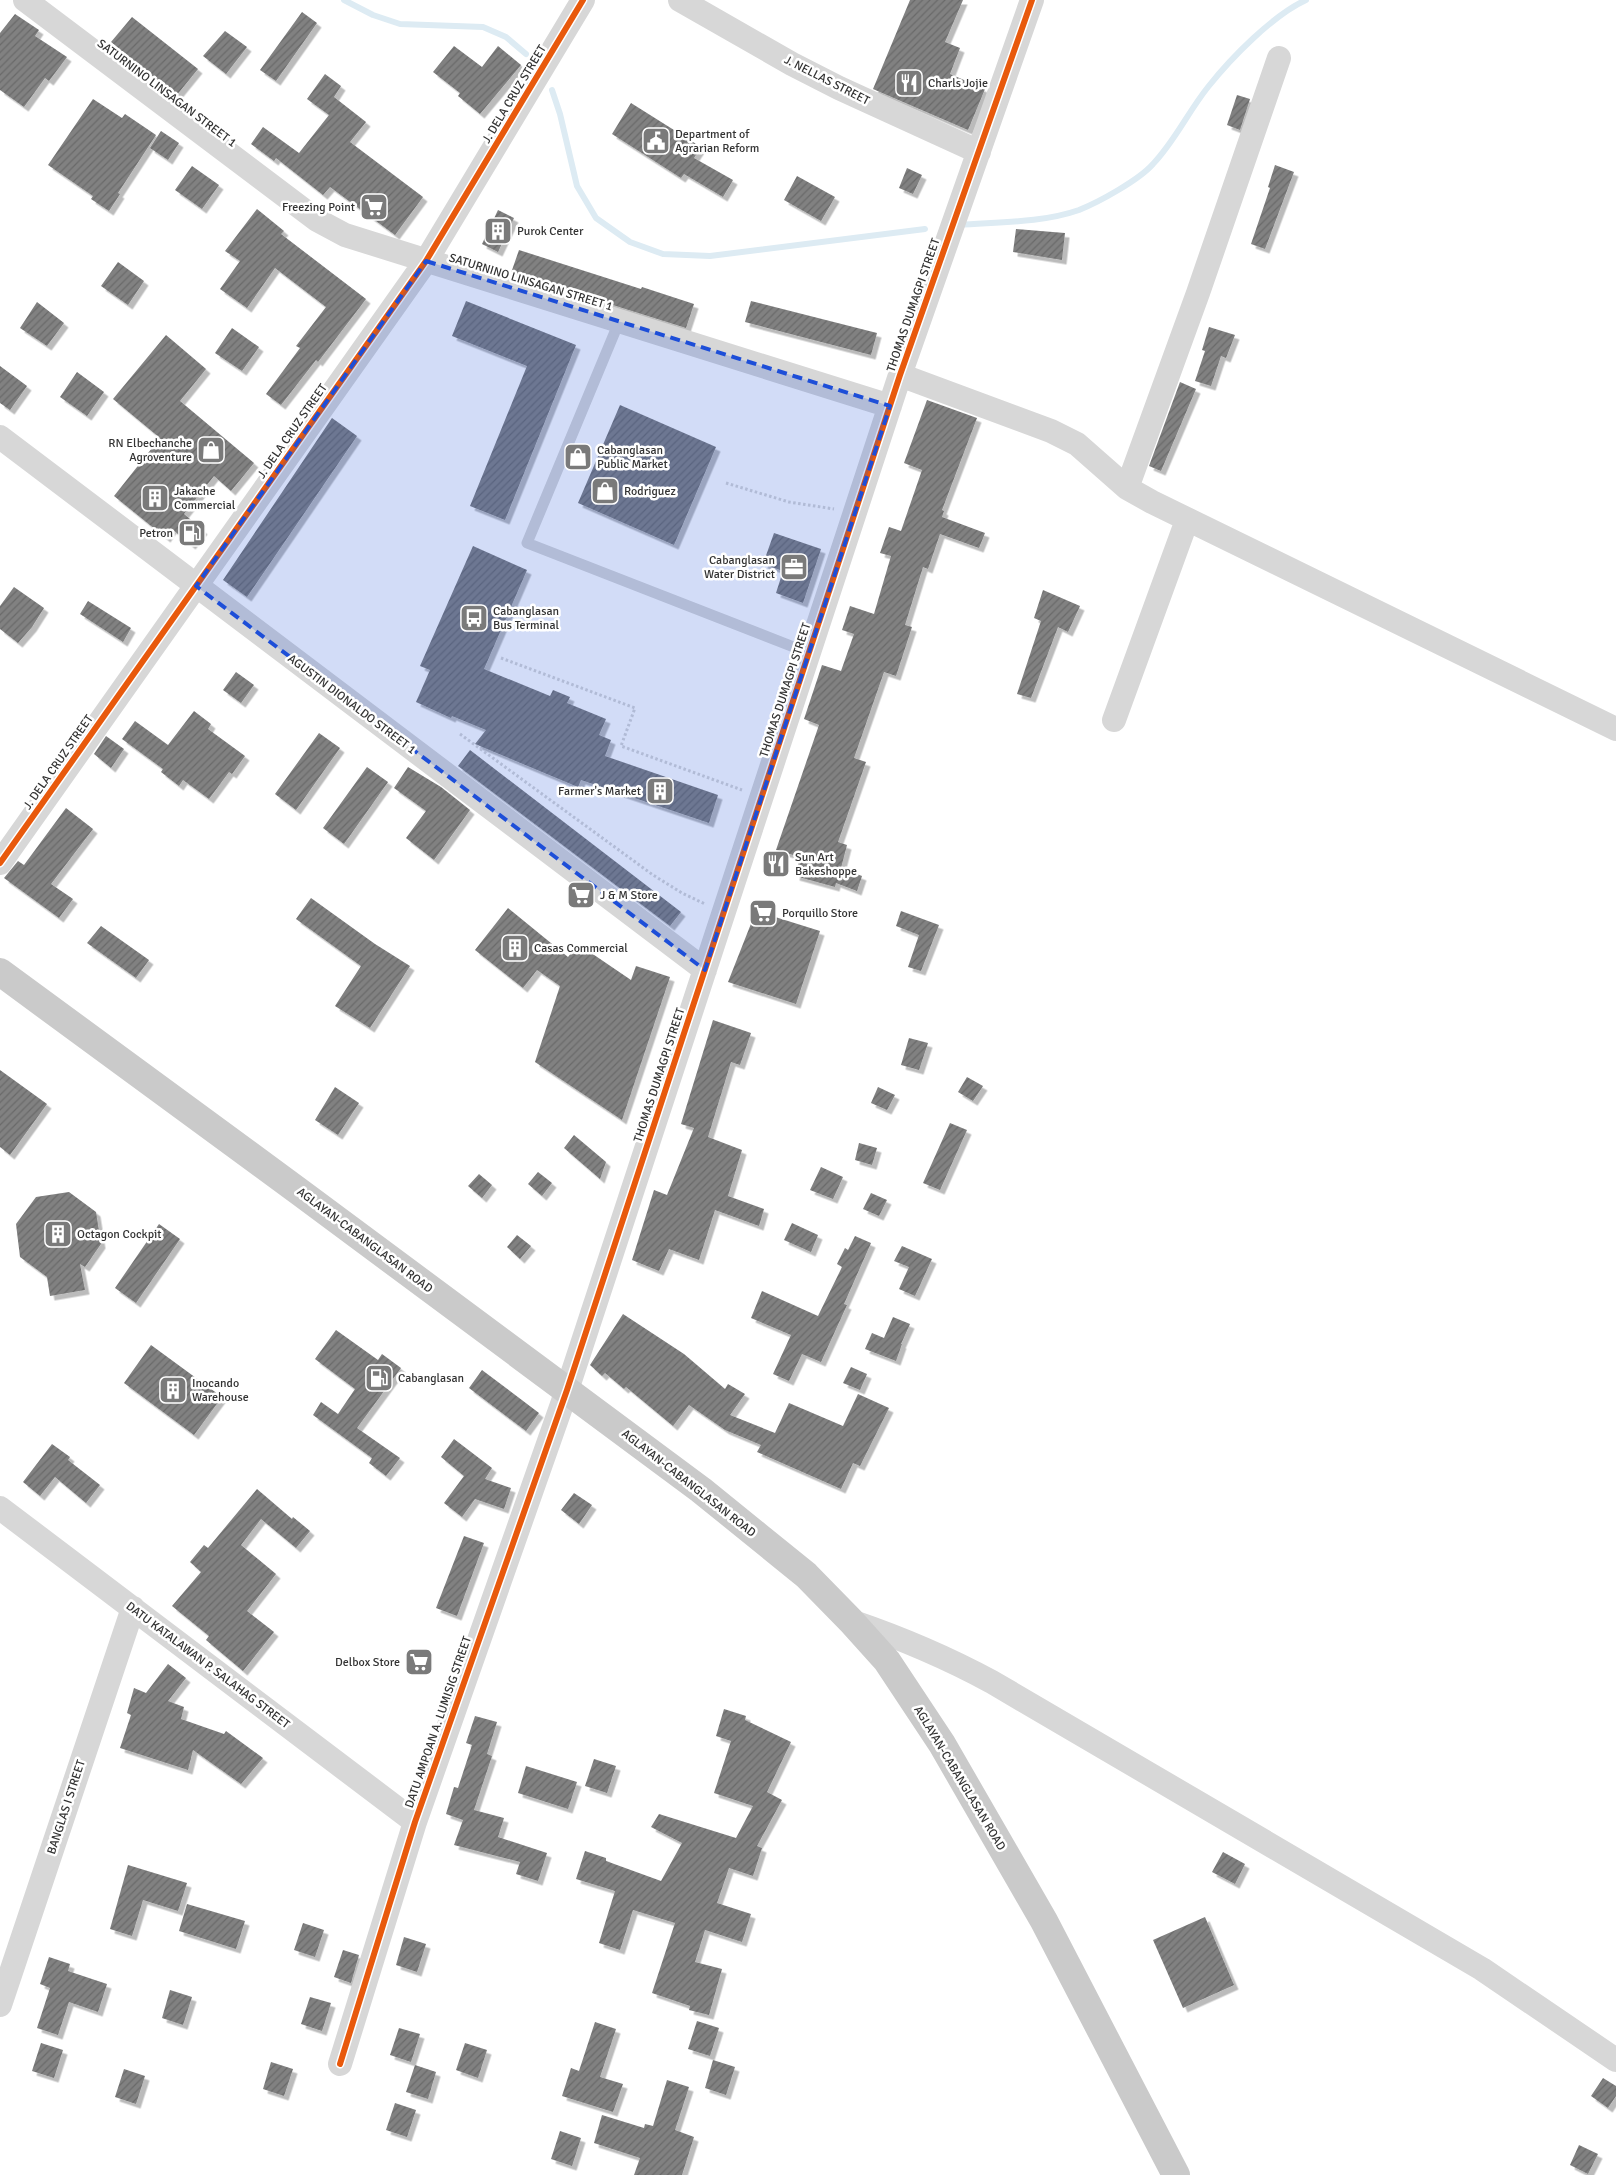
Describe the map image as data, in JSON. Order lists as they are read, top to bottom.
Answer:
{
  "streets": {
    "main road": ["AGLAYAN-CABANGLASAN ROAD"],
    "street": [
      "J. NELLAS STREET",
      "SATURNINO LINSAGAN STREET 1",
      "J. DELA CRUZ STREET",
      "THOMAS DUMAGPI STREET",
      "AGUSTIN DIONALDO STREET 1",
      "DATU KATALAWAN P. SALAHAG STREET",
      "DATU AMPOAN A. LUMISIG STREET",
      "BANGLAS I STREET"
    ]
  },
  "crossings": [
    ["J. NELLAS STREET", "THOMAS DUMAGPI STREET"],
    ["SATURNINO LINSAGAN STREET 1", "J. DELA CRUZ STREET"],
    ["SATURNINO LINSAGAN STREET 1", "THOMAS DUMAGPI STREET"],
    ["J. DELA CRUZ STREET", "AGUSTIN DIONALDO STREET 1"],
    ["THOMAS DUMAGPI STREET", "AGUSTIN DIONALDO STREET 1"],
    ["THOMAS DUMAGPI STREET", "AGLAYAN-CABANGLASAN ROAD"],
    ["THOMAS DUMAGPI STREET", "DATU AMPOAN A. LUMISIG STREET"],
    ["AGLAYAN-CABANGLASAN ROAD", "DATU AMPOAN A. LUMISIG STREET"],
    ["DATU KATALAWAN P. SALAHAG STREET", "DATU AMPOAN A. LUMISIG STREET"],
    ["DATU KATALAWAN P. SALAHAG STREET", "BANGLAS I STREET"]
  ],
  "places": {
    "restaurant": ["Charls Jojie", "Sun Art Bakeshoppe"],
    "public building": ["Department of Agrarian Reform"],
    "supermarket": [
      "Freezing Point",
      "J & M Store",
      "Porquillo Store",
      "Delbox Store"
    ],
    "building": [
      "Purok Center",
      "Jakache Commercial",
      "Farmer's Market",
      "Casas Commercial",
      "Octagon Cockpit",
      "Inocando Warehouse"
    ],
    "shop": ["RN Elbechanche Agroventure", "Cabanglasan Public Market", "Rodriguez"],
    "fuel station": ["Petron", "Cabanglasan"],
    "office": ["Cabanglasan Water District"],
    "bus stop": ["Cabanglasan Bus Terminal"]
  }
}
